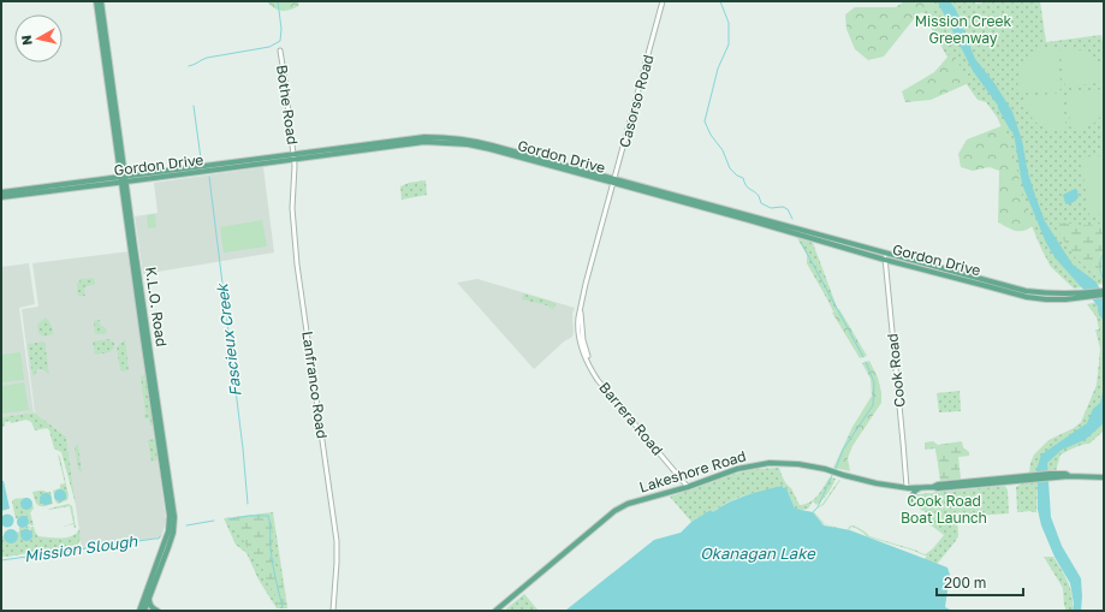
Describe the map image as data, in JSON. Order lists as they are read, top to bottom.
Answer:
{
  "streets": {
    "main road": ["Gordon Drive", "K.L.O. Road", "Lakeshore Road"],
    "street": [
      "Casorso Road",
      "Bothe Road",
      "Cook Road",
      "Lanfranco Road",
      "Barrera Road"
    ]
  },
  "crossings": [
    ["Casorso Road", "Gordon Drive"],
    ["Casorso Road", "Barrera Road"],
    ["Bothe Road", "Gordon Drive"],
    ["Bothe Road", "Lanfranco Road"],
    ["Gordon Drive", "K.L.O. Road"],
    ["Gordon Drive", "Cook Road"],
    ["Gordon Drive", "Lanfranco Road"],
    ["Cook Road", "Lakeshore Road"],
    ["Barrera Road", "Lakeshore Road"]
  ],
  "water": ["Fascieux Creek", "Mission Slough", "Okanagan Lake"],
  "parks": ["Mission Creek Greenway", "Cook Road Boat Launch"],
  "scale_bar": "200 m",
  "north": "left"
}
